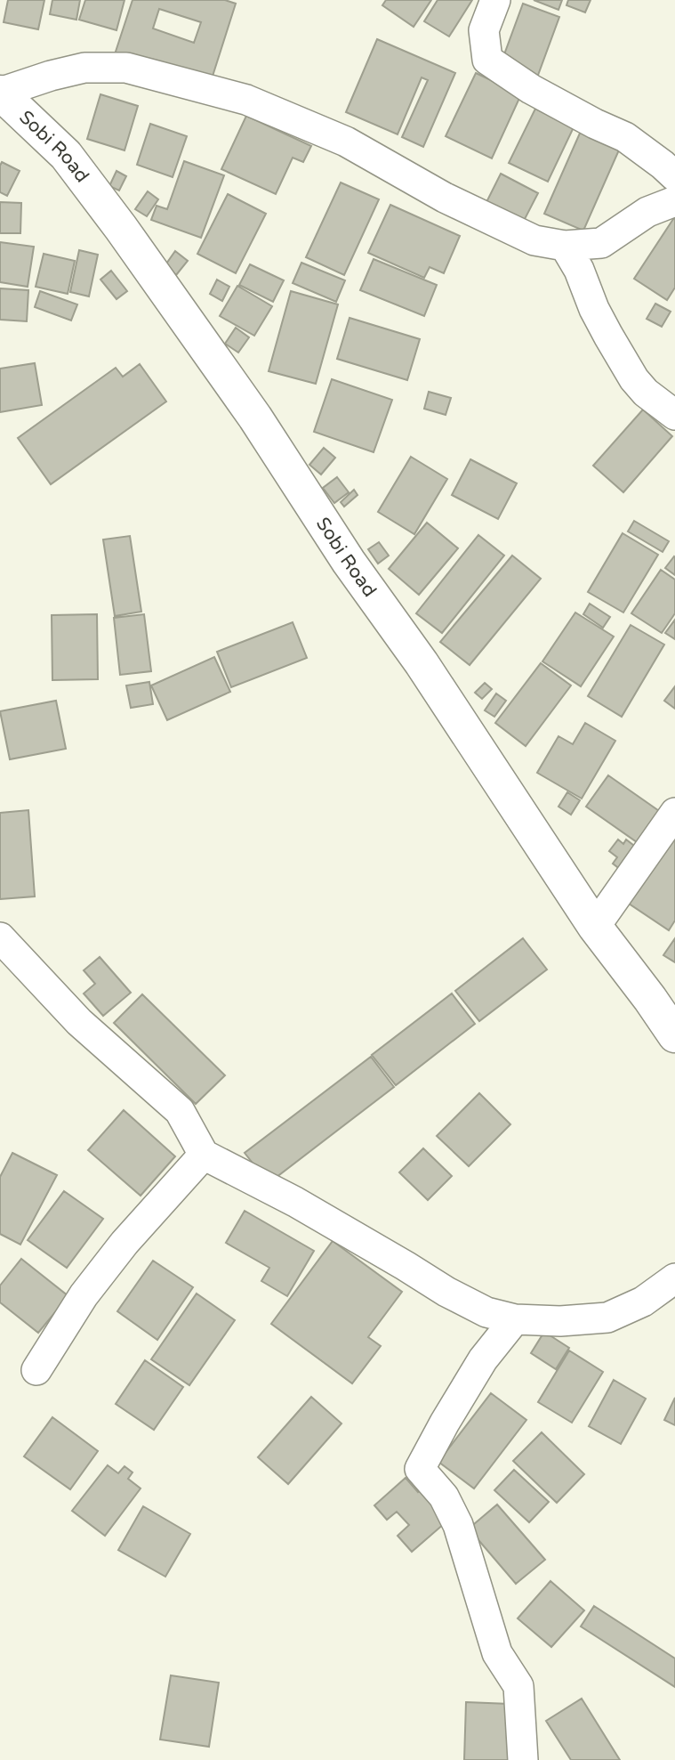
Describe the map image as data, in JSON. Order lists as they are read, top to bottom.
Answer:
{
  "streets": {
    "highway": ["Sobi Road"]
  }
}
